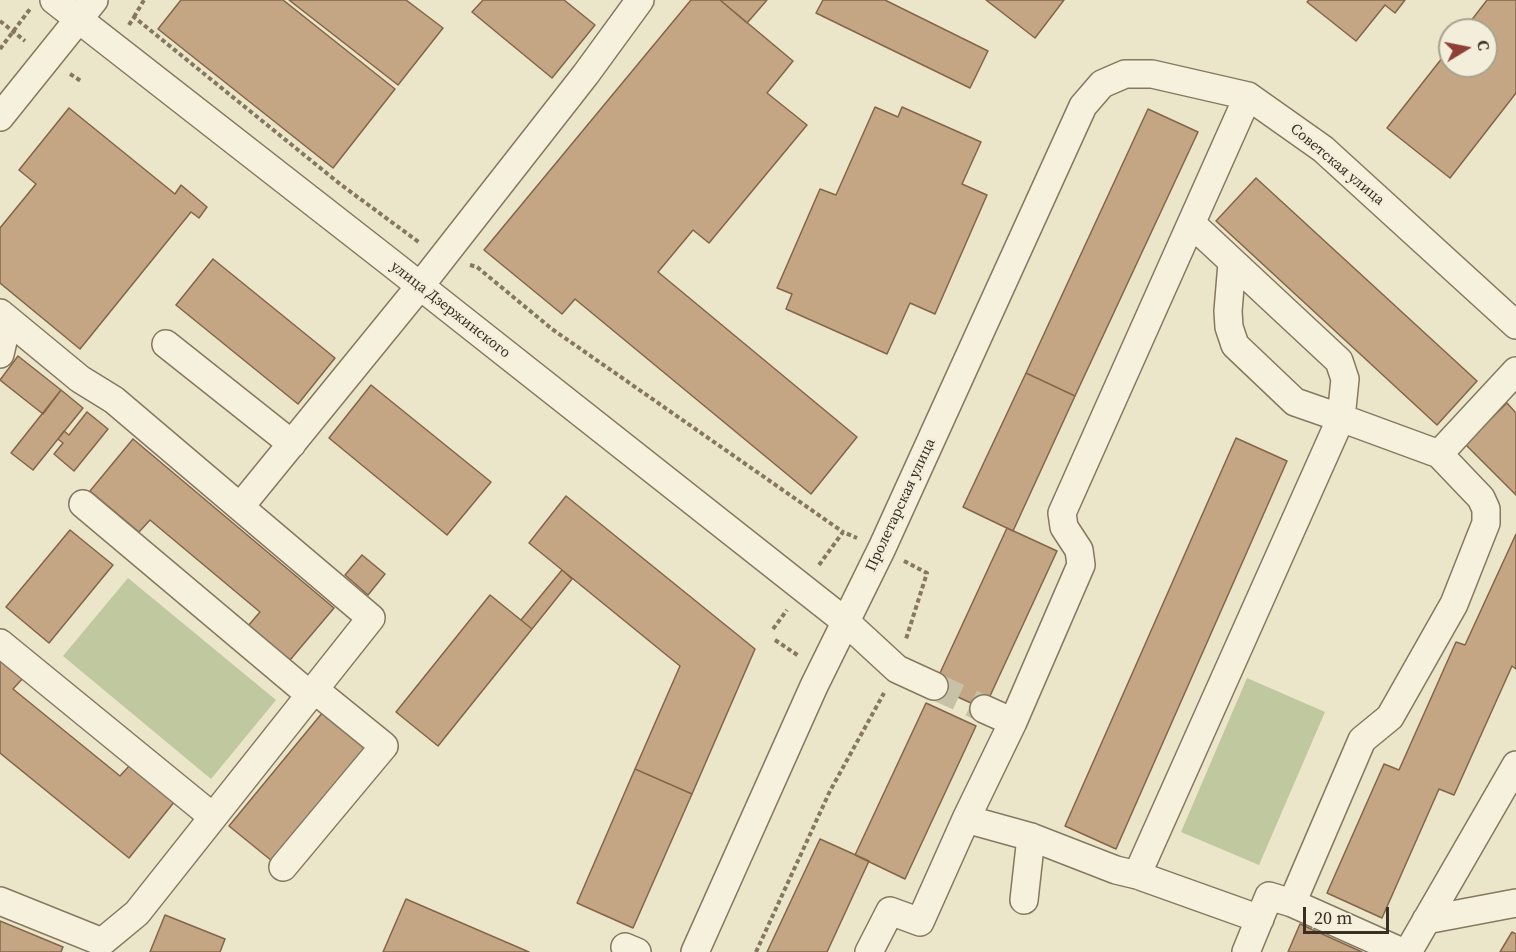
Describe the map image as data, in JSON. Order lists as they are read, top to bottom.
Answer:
{
  "streets": {
    "street": ["Советская улица", "улица Дзержинского", "Пролетарская улица"]
  },
  "crossings": [
    ["Советская улица", "Пролетарская улица"],
    ["улица Дзержинского", "Пролетарская улица"]
  ],
  "scale_bar": "20 m",
  "north": "right"
}
